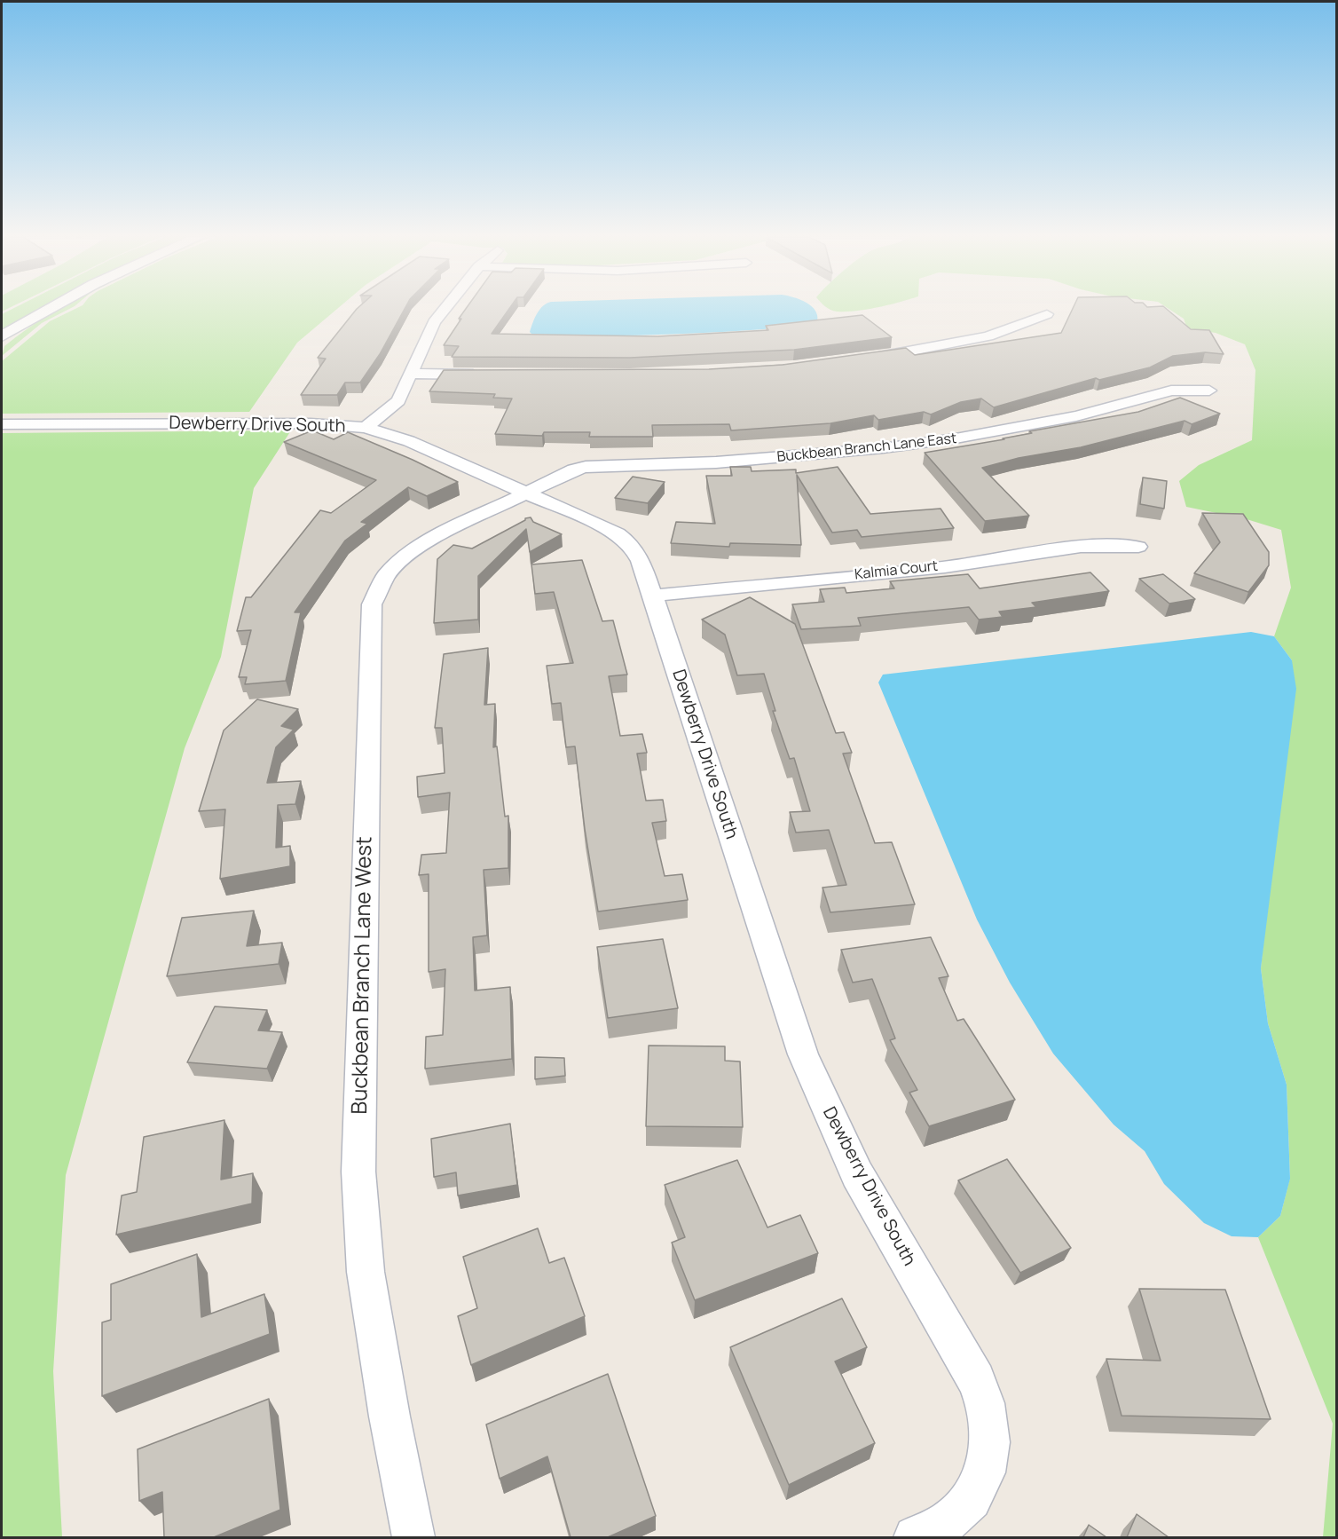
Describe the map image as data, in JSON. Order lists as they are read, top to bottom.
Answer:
{
  "streets": {
    "street": [
      "Dewberry Drive South",
      "Buckbean Branch Lane East",
      "Kalmia Court",
      "Buckbean Branch Lane West"
    ]
  },
  "crossings": [
    ["Dewberry Drive South", "Buckbean Branch Lane East"],
    ["Dewberry Drive South", "Kalmia Court"],
    ["Dewberry Drive South", "Buckbean Branch Lane West"],
    ["Buckbean Branch Lane East", "Buckbean Branch Lane West"]
  ]
}
